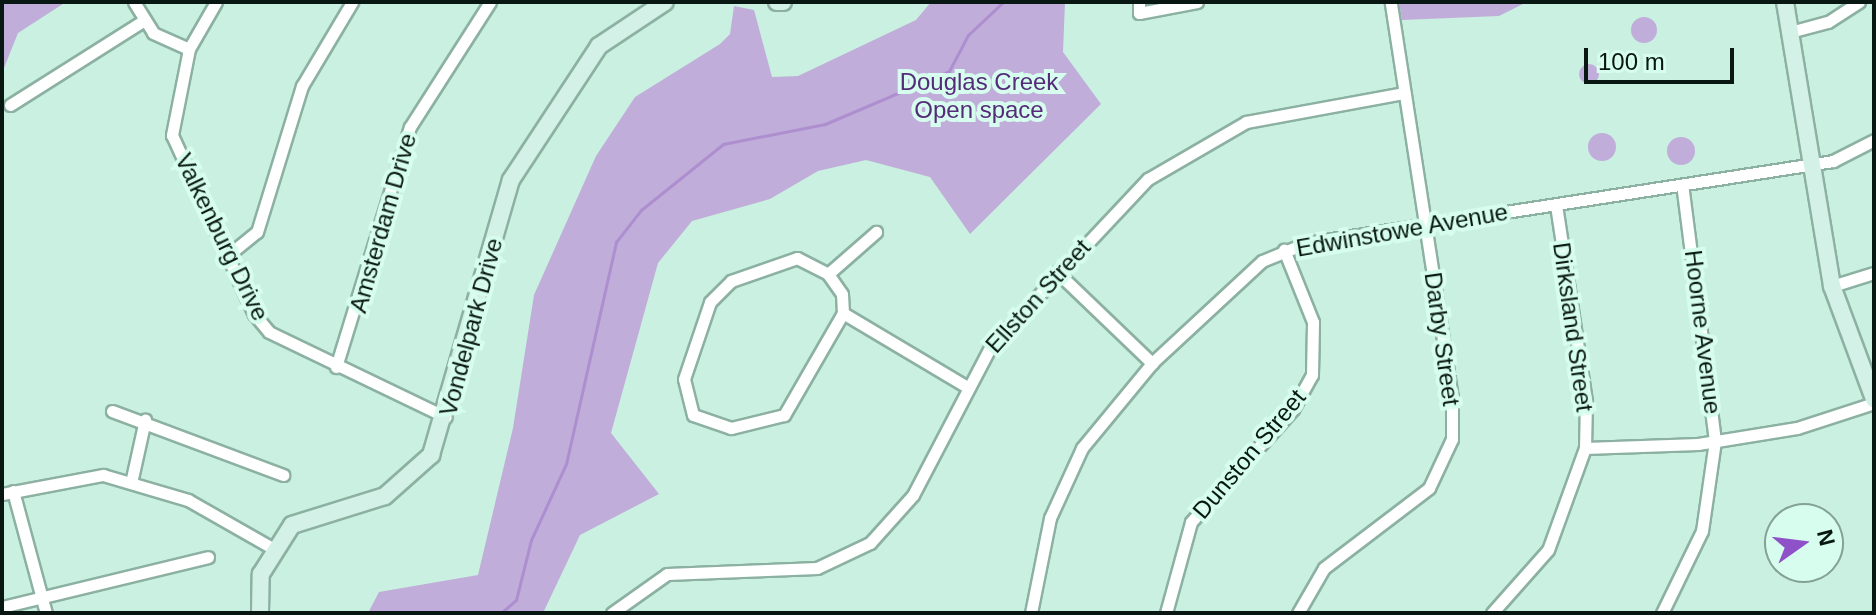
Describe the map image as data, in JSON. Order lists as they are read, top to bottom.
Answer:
{
  "streets": {
    "street": [
      "Amsterdam Drive",
      "Edwinstowe Avenue",
      "Valkenburg Drive",
      "Ellston Street",
      "Vondelpark Drive",
      "Dirksland Street",
      "Hoorne Avenue",
      "Darby Street",
      "Dunston Street"
    ]
  },
  "crossings": [
    ["Amsterdam Drive", "Valkenburg Drive"],
    ["Edwinstowe Avenue", "Dirksland Street"],
    ["Edwinstowe Avenue", "Hoorne Avenue"],
    ["Edwinstowe Avenue", "Darby Street"],
    ["Edwinstowe Avenue", "Dunston Street"],
    ["Valkenburg Drive", "Vondelpark Drive"],
    ["Ellston Street", "Darby Street"]
  ],
  "parks": ["Douglas Creek Open space"],
  "scale_bar": "100 m",
  "north": "right"
}
